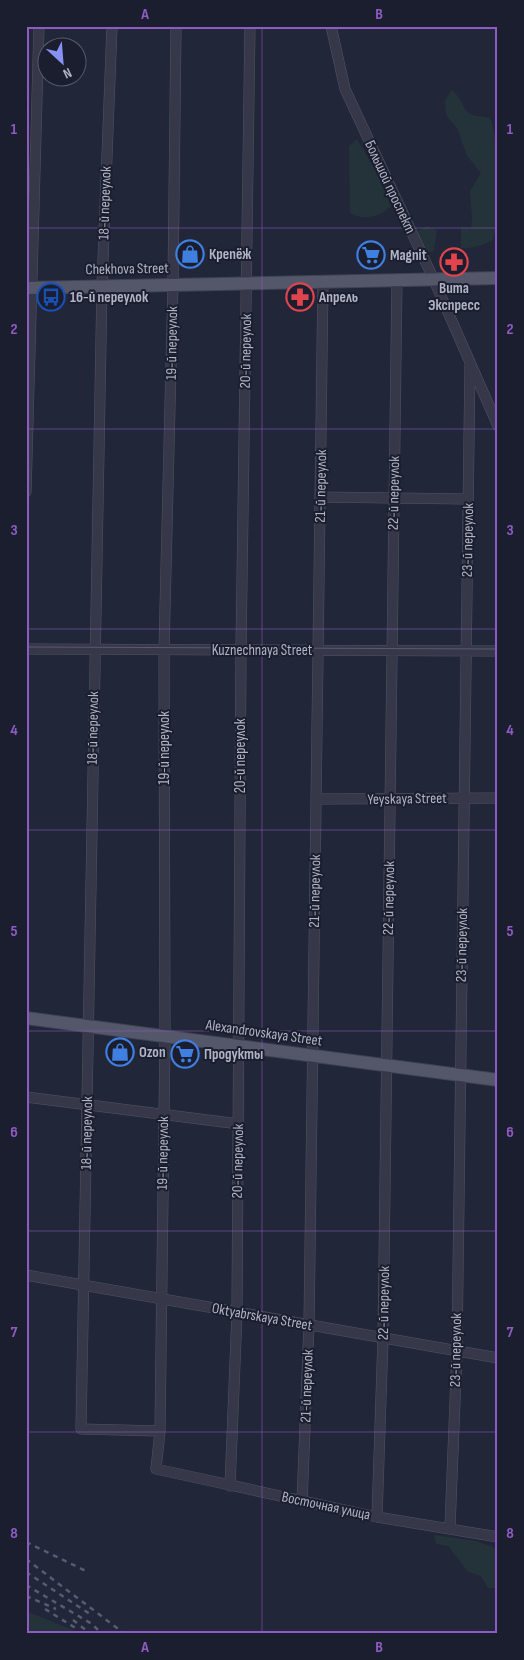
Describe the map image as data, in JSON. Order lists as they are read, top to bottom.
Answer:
{
  "streets": {
    "main road": ["Chekhova Street", "Alexandrovskaya Street"],
    "street": [
      "Большой проспект",
      "18-й переулок",
      "19-й переулок",
      "20-й переулок",
      "21-й переулок",
      "22-й переулок",
      "23-й переулок",
      "Kuznechnaya Street",
      "Yeyskaya Street",
      "Oktyabrskaya Street",
      "Восточная улица"
    ]
  },
  "crossings": [
    ["Большой проспект", "Chekhova Street"],
    ["Большой проспект", "23-й переулок"],
    ["18-й переулок", "Chekhova Street"],
    ["18-й переулок", "19-й переулок"],
    ["18-й переулок", "Kuznechnaya Street"],
    ["18-й переулок", "Alexandrovskaya Street"],
    ["18-й переулок", "Oktyabrskaya Street"],
    ["Chekhova Street", "19-й переулок"],
    ["Chekhova Street", "20-й переулок"],
    ["Chekhova Street", "21-й переулок"],
    ["Chekhova Street", "22-й переулок"],
    ["19-й переулок", "Kuznechnaya Street"],
    ["19-й переулок", "Alexandrovskaya Street"],
    ["19-й переулок", "Oktyabrskaya Street"],
    ["19-й переулок", "Восточная улица"],
    ["20-й переулок", "Kuznechnaya Street"],
    ["20-й переулок", "Alexandrovskaya Street"],
    ["20-й переулок", "Oktyabrskaya Street"],
    ["20-й переулок", "Восточная улица"],
    ["21-й переулок", "Kuznechnaya Street"],
    ["21-й переулок", "Yeyskaya Street"],
    ["21-й переулок", "Alexandrovskaya Street"],
    ["21-й переулок", "Oktyabrskaya Street"],
    ["21-й переулок", "Восточная улица"],
    ["22-й переулок", "Kuznechnaya Street"],
    ["22-й переулок", "Yeyskaya Street"],
    ["22-й переулок", "Alexandrovskaya Street"],
    ["22-й переулок", "Oktyabrskaya Street"],
    ["22-й переулок", "Восточная улица"],
    ["23-й переулок", "Kuznechnaya Street"],
    ["23-й переулок", "Yeyskaya Street"],
    ["23-й переулок", "Alexandrovskaya Street"],
    ["23-й переулок", "Oktyabrskaya Street"],
    ["23-й переулок", "Восточная улица"]
  ],
  "places": {
    "shop": ["Крепёж", "Ozon"],
    "supermarket": ["Magnit", "Продукты"],
    "pharmacy": ["Вита Экспресс", "Апрель"],
    "bus stop": ["16-й переулок"]
  },
  "north": "bottom right",
  "grid": {
    "columns": ["A", "B"],
    "rows": [
      "1",
      "2",
      "3",
      "4",
      "5",
      "6",
      "7",
      "8"
    ]
  }
}
